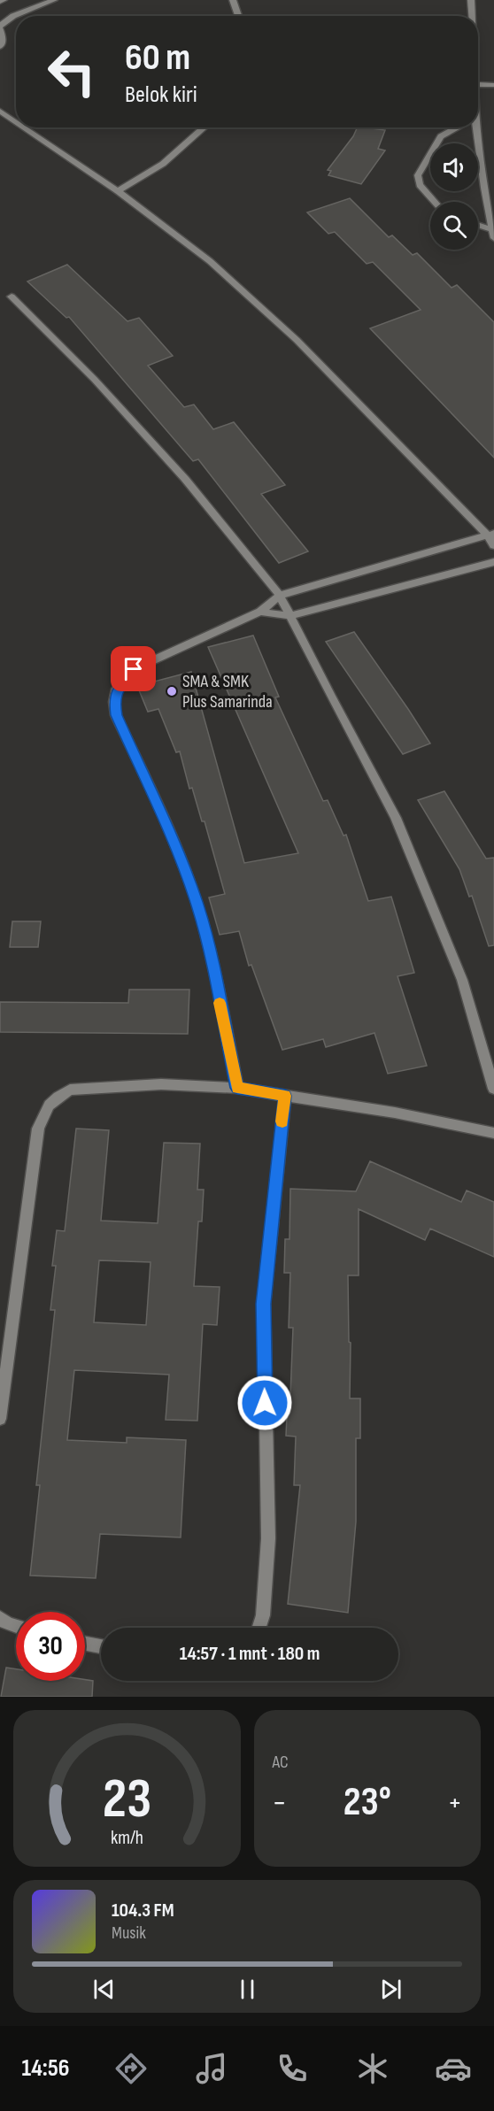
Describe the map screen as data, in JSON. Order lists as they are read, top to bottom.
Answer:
{
  "places": ["SMA & SMK Plus Samarinda"],
  "page": {
    "turn": ["60 m", "Belok kiri"],
    "limit": "30",
    "trip": "14:57 · 1 mnt · 180 m",
    "tile": "AC",
    "heat": ["−", "23°", "+"],
    "song": ["104.3 FM", "Musik"],
    "tabs": "14:56",
    "gauge": ["23", "km/h"]
  }
}
